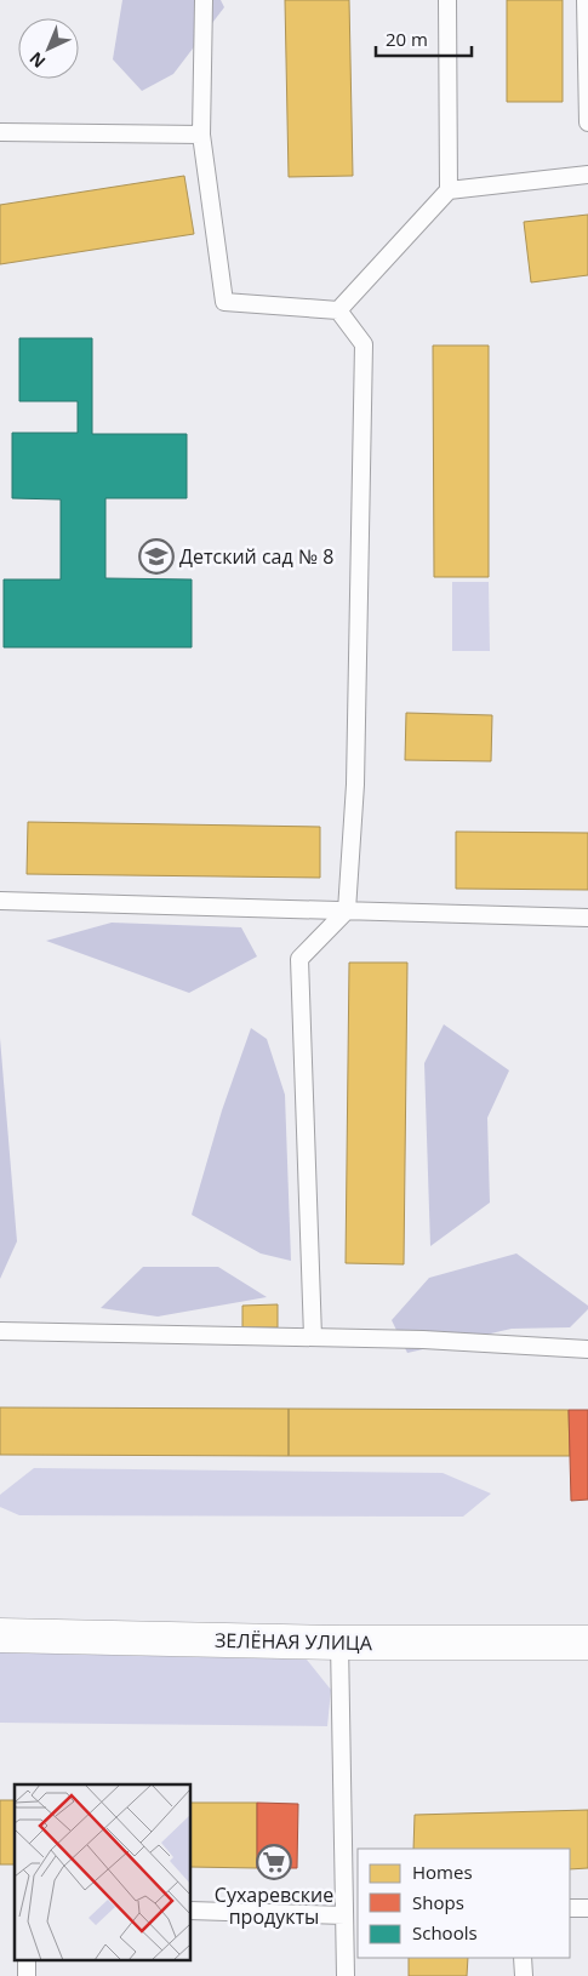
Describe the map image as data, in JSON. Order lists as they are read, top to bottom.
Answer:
{
  "streets": {
    "main road": ["ЗЕЛЁНАЯ УЛИЦА"]
  },
  "places": {
    "school or university": ["Детский сад № 8"],
    "supermarket": ["Сухаревские продукты"]
  },
  "legend": ["Homes", "Shops", "Schools"],
  "scale_bar": "20 m",
  "north": "bottom left"
}
